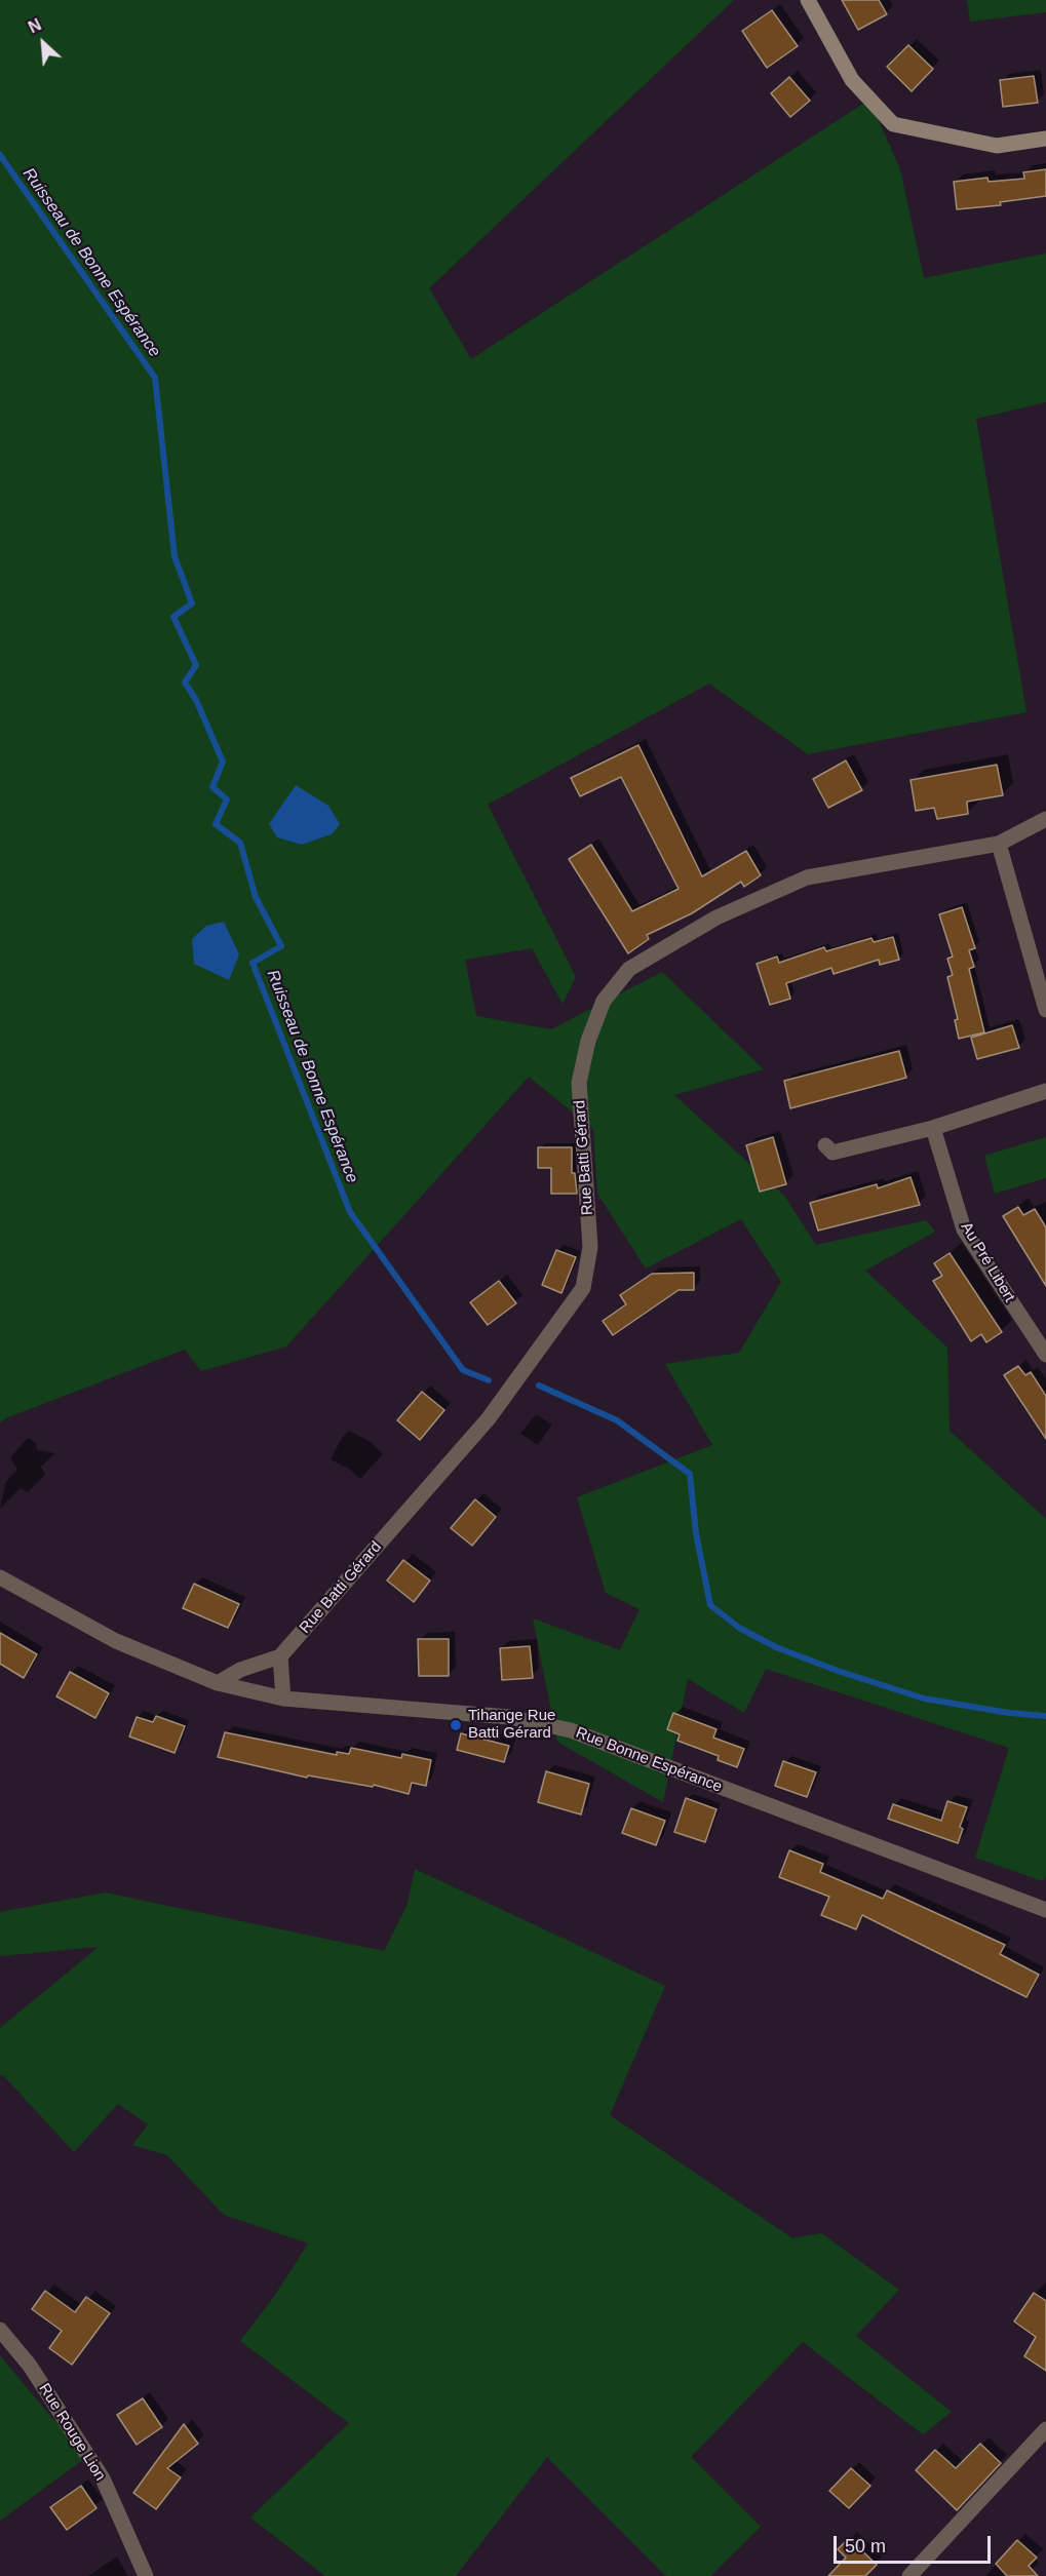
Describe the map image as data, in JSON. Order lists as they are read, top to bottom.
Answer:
{
  "streets": {
    "street": [
      "Rue Batti Gérard",
      "Au Pré Libert",
      "Rue Bonne Espérance",
      "Rue Rouge Lion"
    ]
  },
  "water": ["Ruisseau de Bonne Espérance"],
  "places": ["Tihange Rue Batti Gérard"],
  "scale_bar": "50 m",
  "north": "top left"
}
